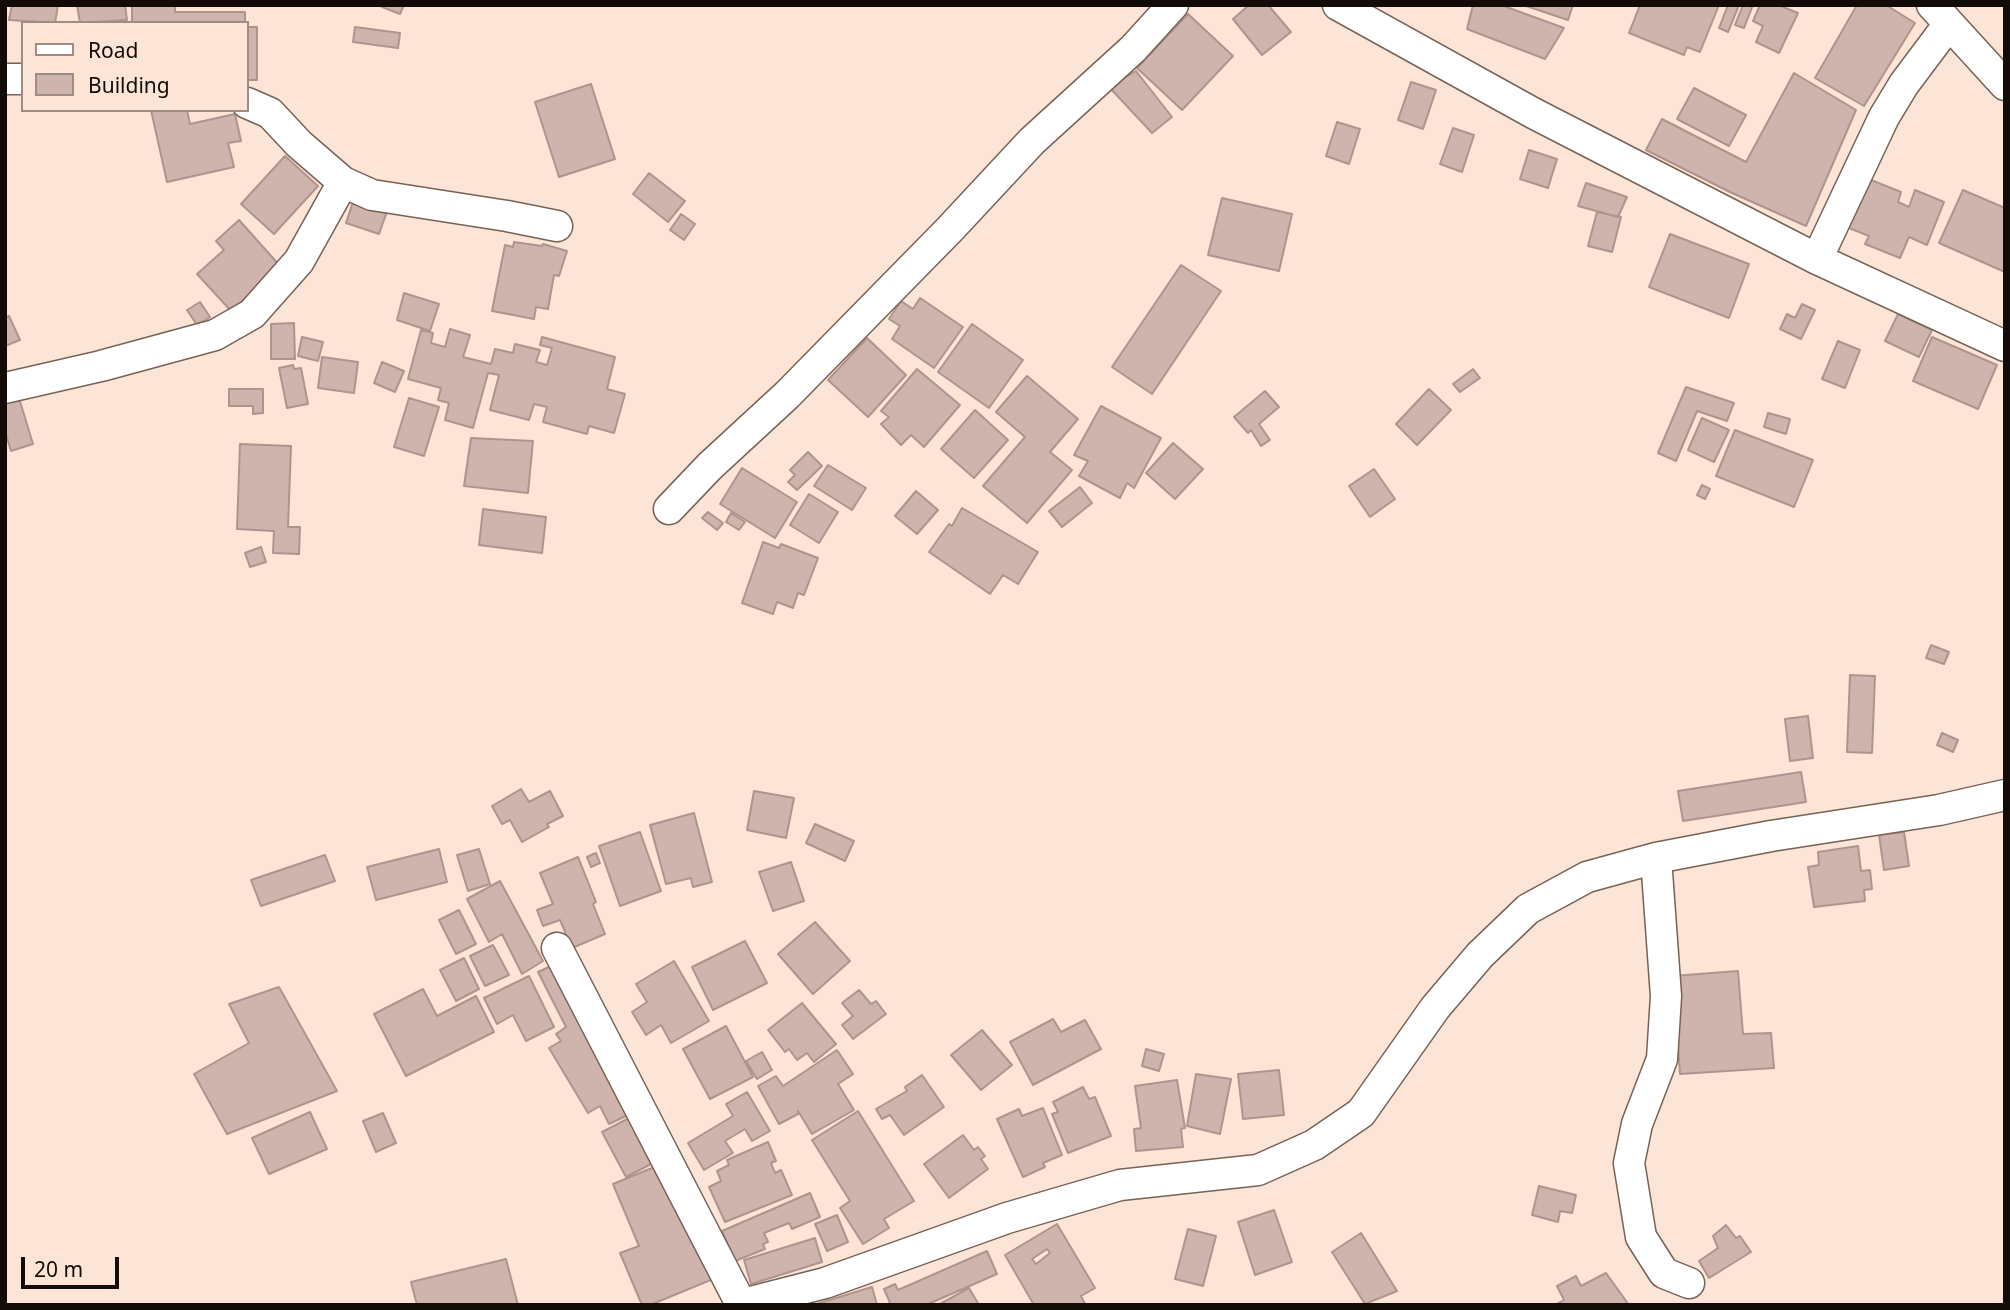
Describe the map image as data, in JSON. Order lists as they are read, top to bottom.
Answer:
{
  "legend": ["Road", "Building"],
  "scale_bar": "20 m"
}
